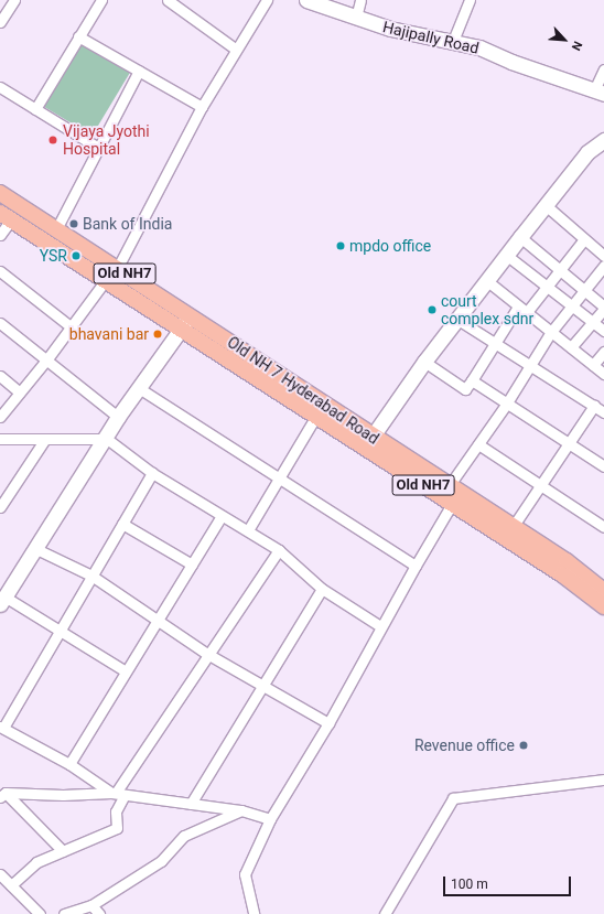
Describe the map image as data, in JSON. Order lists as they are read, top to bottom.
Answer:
{
  "streets": {
    "main road": ["Hajipally Road", "Old NH7", "Old NH 7 Hyderabad Road"]
  },
  "places": [
    "Vijaya Jyothi Hospital",
    "Bank of India",
    "mpdo office",
    "YSR",
    "court complex sdnr",
    "bhavani bar",
    "Revenue office"
  ],
  "scale_bar": "100 m",
  "north": "bottom right"
}
